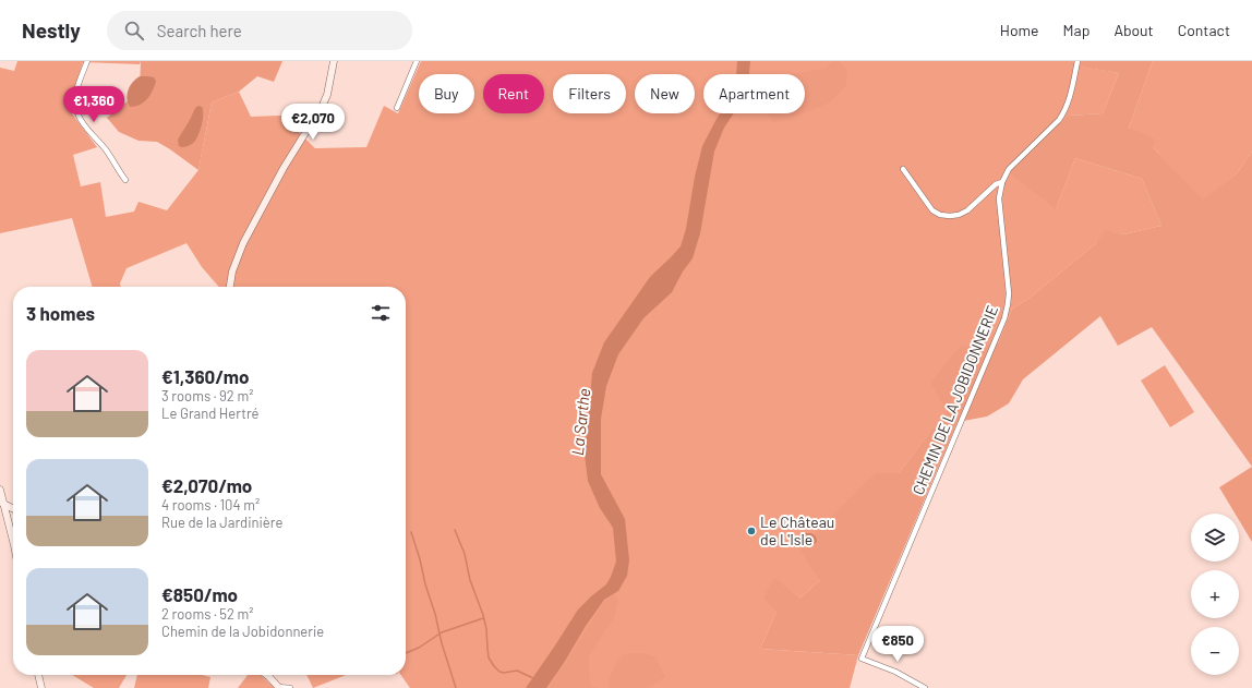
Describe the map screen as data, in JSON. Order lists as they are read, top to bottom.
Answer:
{
  "streets": {
    "street": ["CHEMIN DE LA JOBIDONNERIE"]
  },
  "water": ["La Sarthe"],
  "places": ["Le Château de L'Isle"],
  "page": {
    "header": "Nestly",
    "search": "Search here",
    "nav": [
      "Home",
      "Map",
      "About",
      "Contact"
    ],
    "chip": [
      "Buy",
      "Rent",
      "Filters",
      "New",
      "Apartment"
    ],
    "price": ["€1,360", "€2,070", "€850"],
    "heading": "3 homes",
    "list": [
      {
        "name": "€1,360/mo",
        "note": "3 rooms · 92 m² · Le Grand Hertré"
      },
      {
        "name": "€2,070/mo",
        "note": "4 rooms · 104 m² · Rue de la Jardinière"
      },
      {
        "name": "€850/mo",
        "note": "2 rooms · 52 m² · Chemin de la Jobidonnerie"
      }
    ],
    "map_buttons": ["+", "−"]
  }
}
